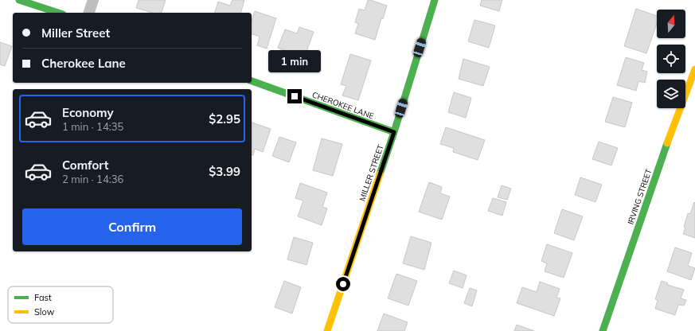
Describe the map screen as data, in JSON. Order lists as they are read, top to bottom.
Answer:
{
  "streets": {
    "street": ["CHEROKEE LANE", "MILLER STREET", "IRVING STREET"]
  },
  "crossings": [
    ["CHEROKEE LANE", "MILLER STREET"]
  ],
  "legend": ["Fast", "Slow"],
  "north": "top",
  "page": {
    "banner": ["Miller Street", "Cherokee Lane"],
    "bubble": "1 min",
    "list": [
      {
        "name": "Economy",
        "note": "1 min · 14:35",
        "value": "$2.95"
      },
      {
        "name": "Comfort",
        "note": "2 min · 14:36",
        "value": "$3.99"
      }
    ],
    "buttons": "Confirm"
  }
}
